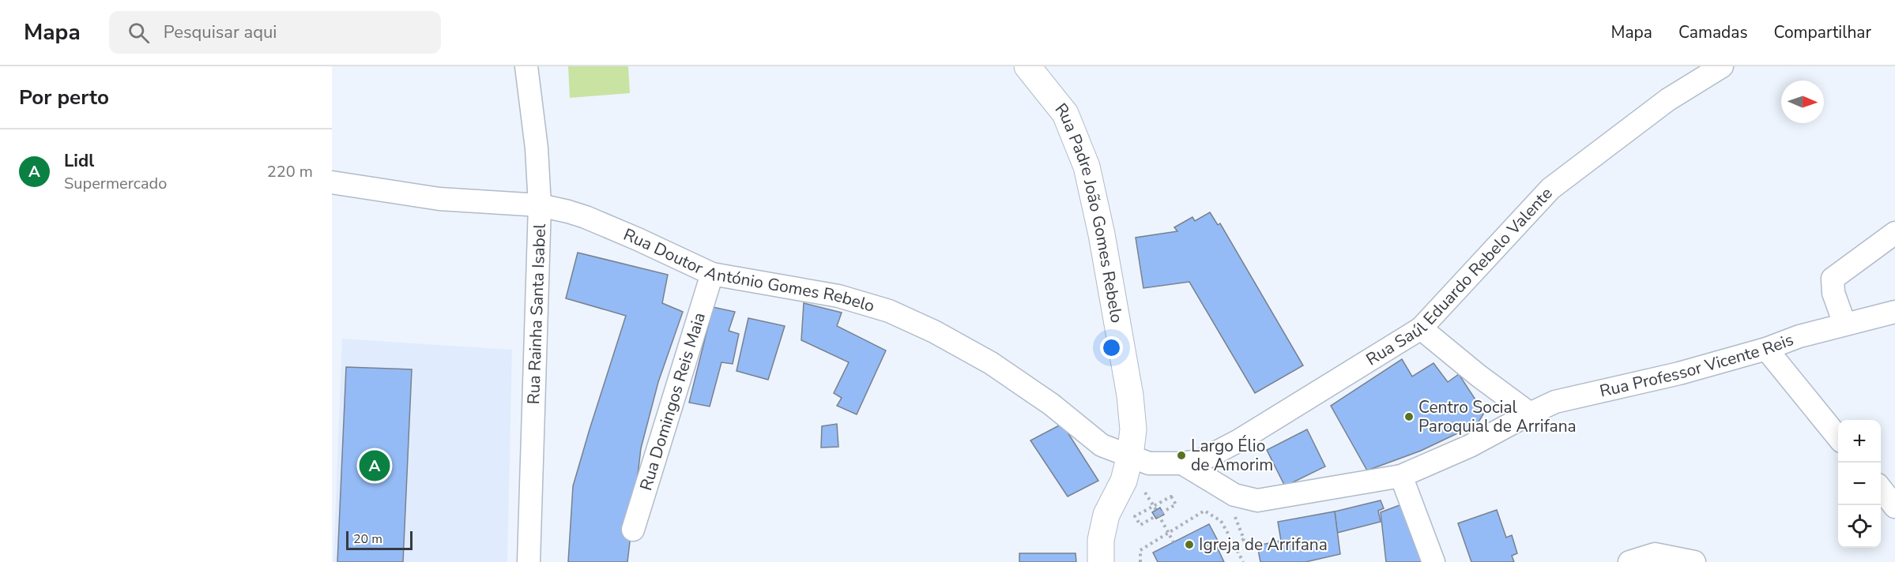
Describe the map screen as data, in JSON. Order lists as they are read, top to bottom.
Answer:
{
  "streets": {
    "main road": ["Rua Padre João Gomes Rebelo"],
    "street": [
      "Rua Doutor António Gomes Rebelo",
      "Rua Saúl Eduardo Rebelo Valente",
      "Rua Rainha Santa Isabel",
      "Rua Professor Vicente Reis",
      "Rua Domingos Reis Maia"
    ]
  },
  "crossings": [
    ["Rua Padre João Gomes Rebelo", "Rua Doutor António Gomes Rebelo"],
    ["Rua Doutor António Gomes Rebelo", "Rua Rainha Santa Isabel"],
    ["Rua Doutor António Gomes Rebelo", "Rua Domingos Reis Maia"],
    ["Rua Saúl Eduardo Rebelo Valente", "Rua Professor Vicente Reis"]
  ],
  "places": ["Centro Social Paroquial de Arrifana", "Largo Élio de Amorim", "Igreja de Arrifana"],
  "scale_bar": "20 m",
  "north": "right",
  "page": {
    "header": "Mapa",
    "search": "Pesquisar aqui",
    "nav": ["Mapa", "Camadas", "Compartilhar"],
    "heading": "Por perto",
    "list": [
      {
        "mark": "A",
        "name": "Lidl",
        "note": "Supermercado",
        "value": "220 m"
      }
    ],
    "map_buttons": ["+", "−"],
    "pins": "A",
    "scale": "20 m"
  }
}
